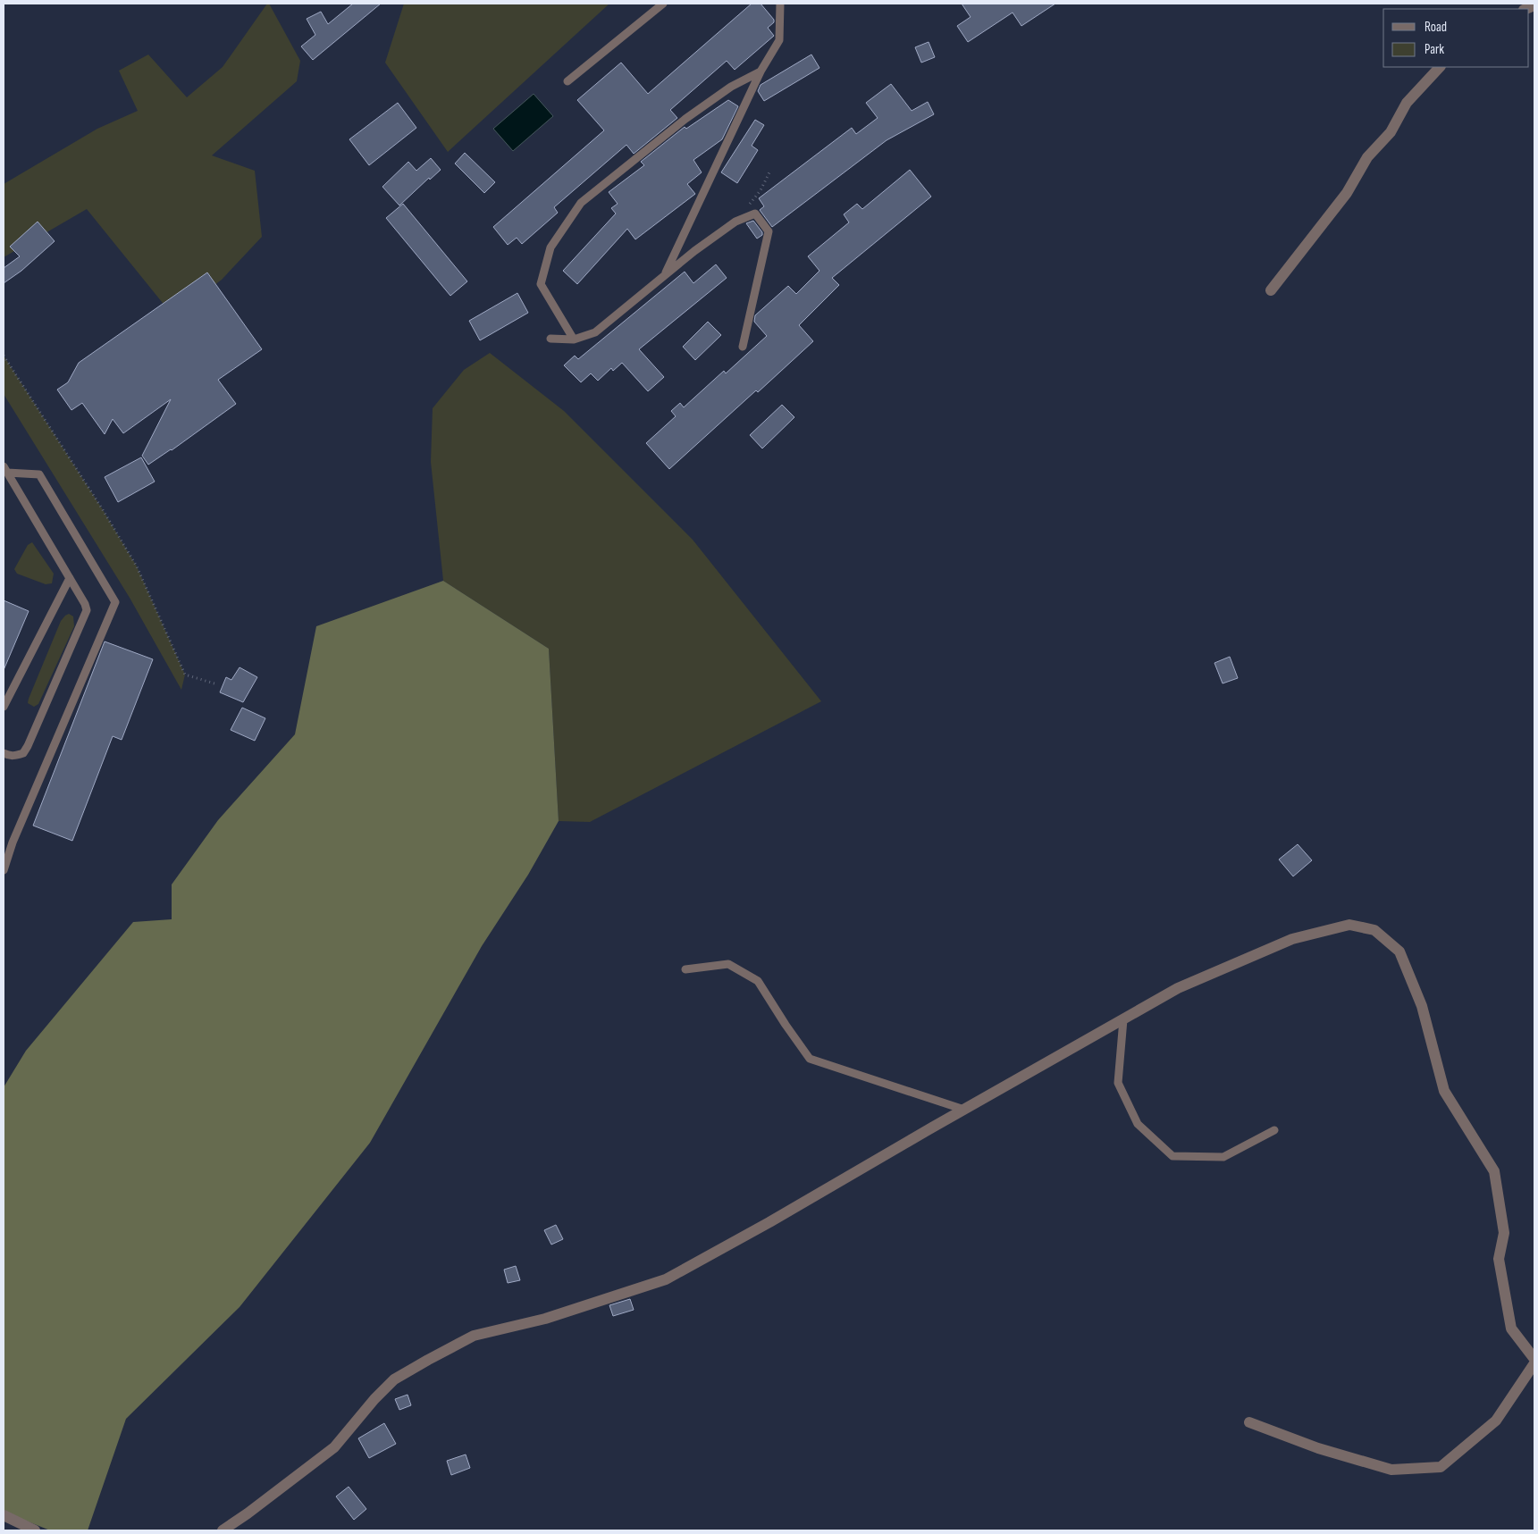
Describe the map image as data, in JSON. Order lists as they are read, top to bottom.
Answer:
{
  "legend": ["Road", "Park"]
}
